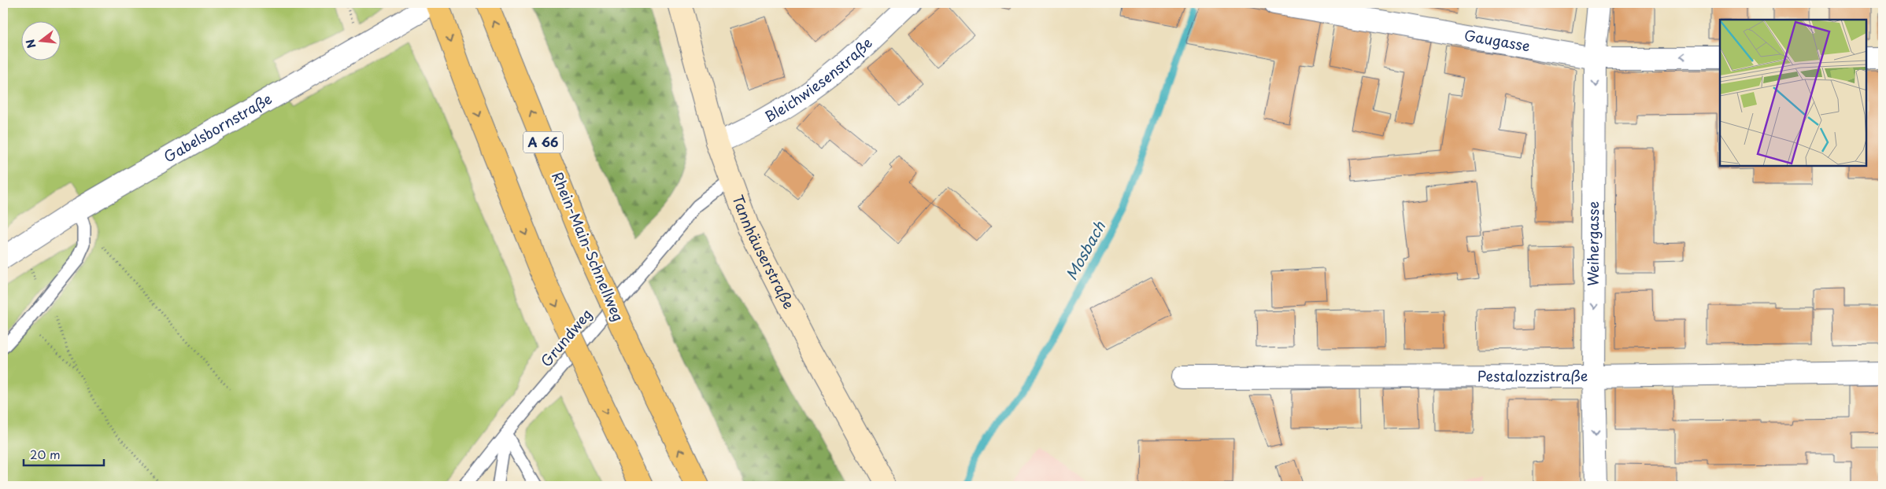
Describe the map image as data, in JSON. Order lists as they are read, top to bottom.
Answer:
{
  "streets": {
    "highway": ["A 66", "Rhein-Main-Schnellweg"],
    "street": [
      "Gaugasse",
      "Bleichwiesenstraße",
      "Gabelsbornstraße",
      "Weihergasse",
      "Tannhäuserstraße",
      "Pestalozzistraße"
    ],
    "lane": ["Grundweg"]
  },
  "crossings": [
    ["Gaugasse", "Weihergasse"],
    ["Bleichwiesenstraße", "Tannhäuserstraße"],
    ["Weihergasse", "Pestalozzistraße"],
    ["Tannhäuserstraße", "Grundweg"]
  ],
  "one_way": ["Weihergasse"],
  "water": ["Mosbach"],
  "scale_bar": "20 m",
  "north": "left"
}
